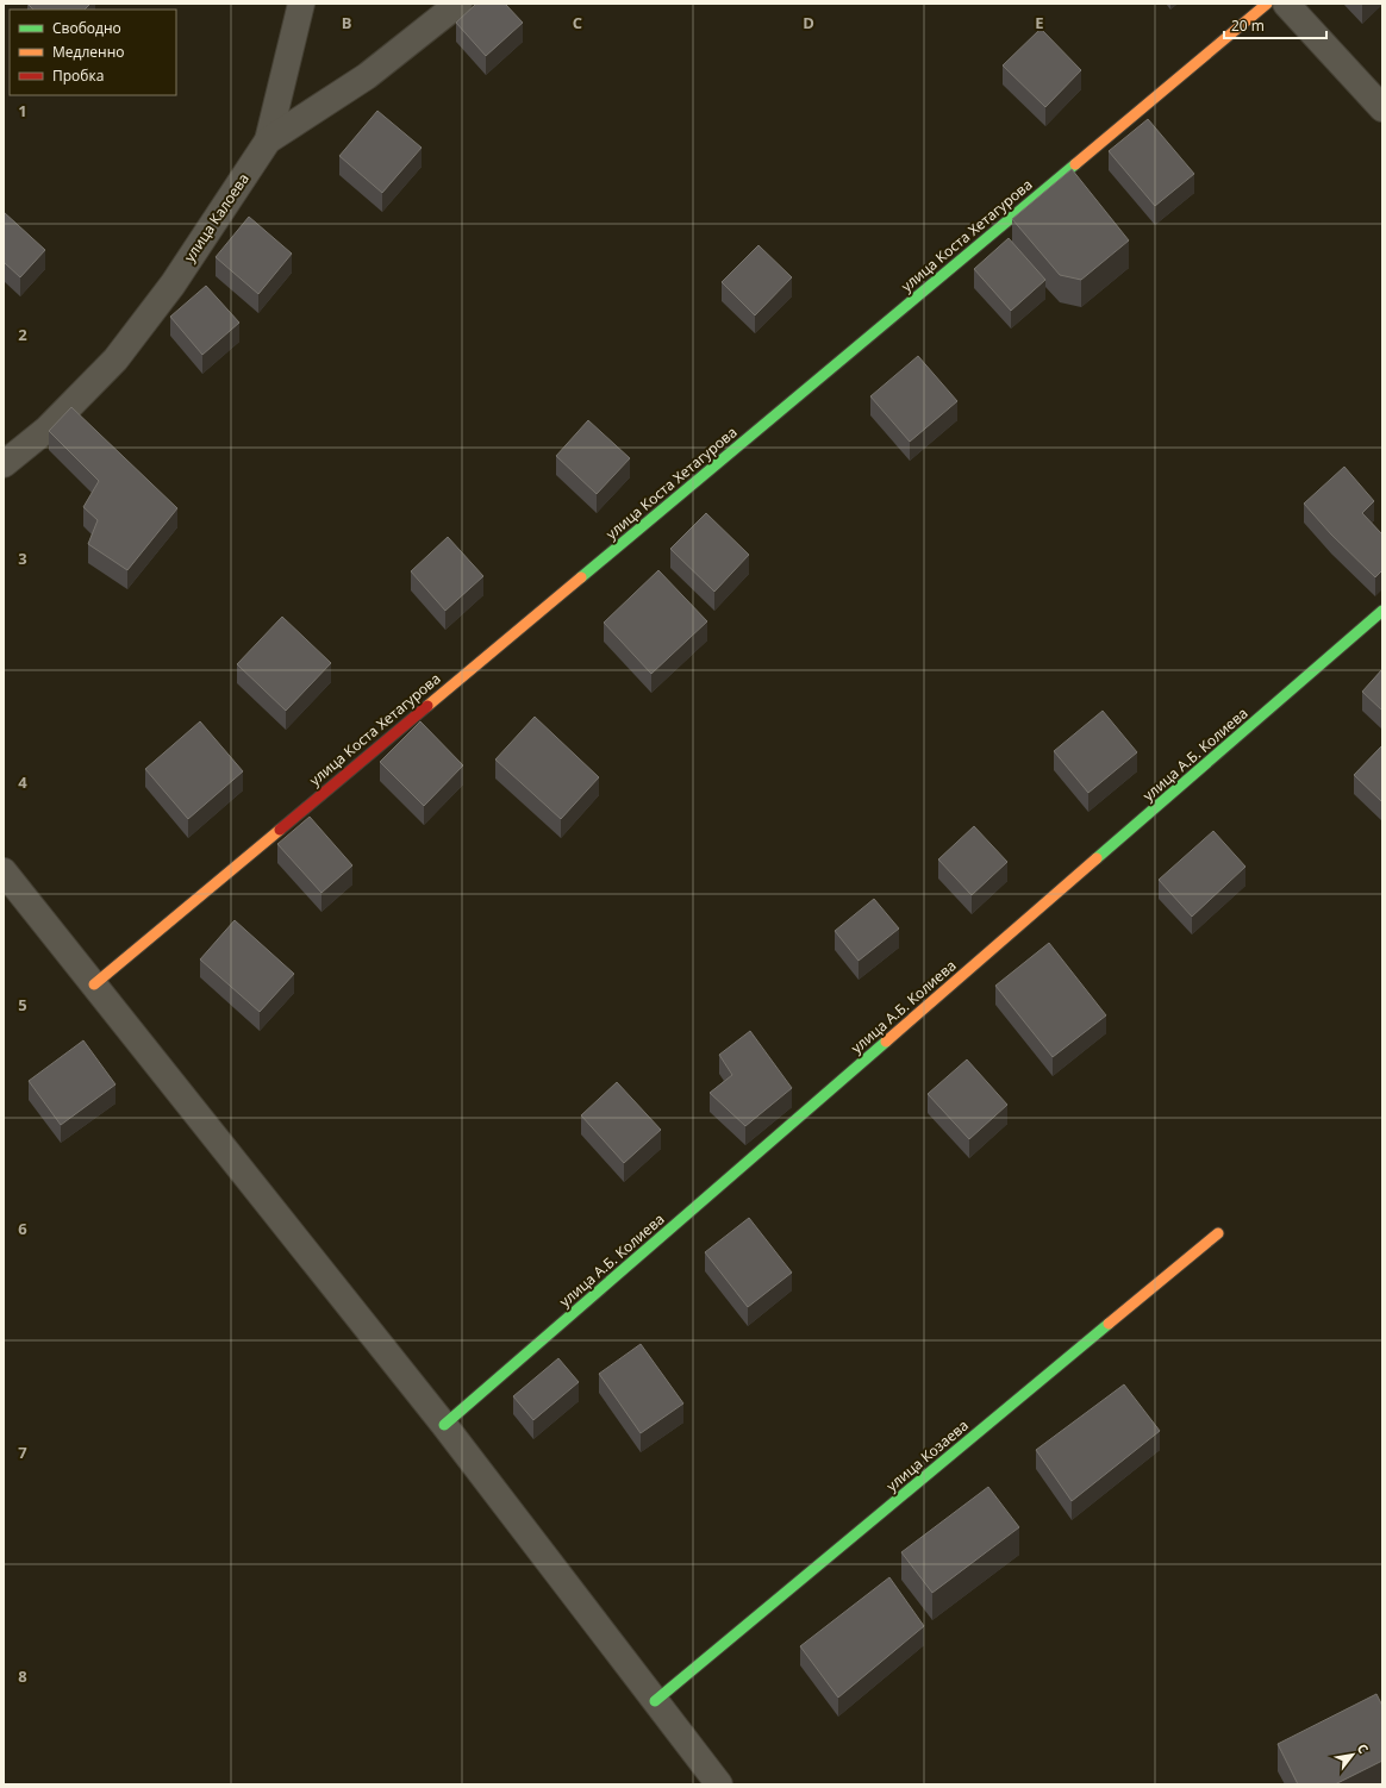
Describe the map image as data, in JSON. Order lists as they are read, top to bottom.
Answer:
{
  "streets": {
    "street": [
      "улица Калоева",
      "улица Коста Хетагурова",
      "улица А.Б. Колиева",
      "улица Козаева"
    ]
  },
  "legend": ["Свободно", "Медленно", "Пробка"],
  "scale_bar": "20 m",
  "north": "top right",
  "grid": {
    "columns": [
      "B",
      "C",
      "D",
      "E"
    ],
    "rows": [
      "1",
      "2",
      "3",
      "4",
      "5",
      "6",
      "7",
      "8"
    ]
  }
}
